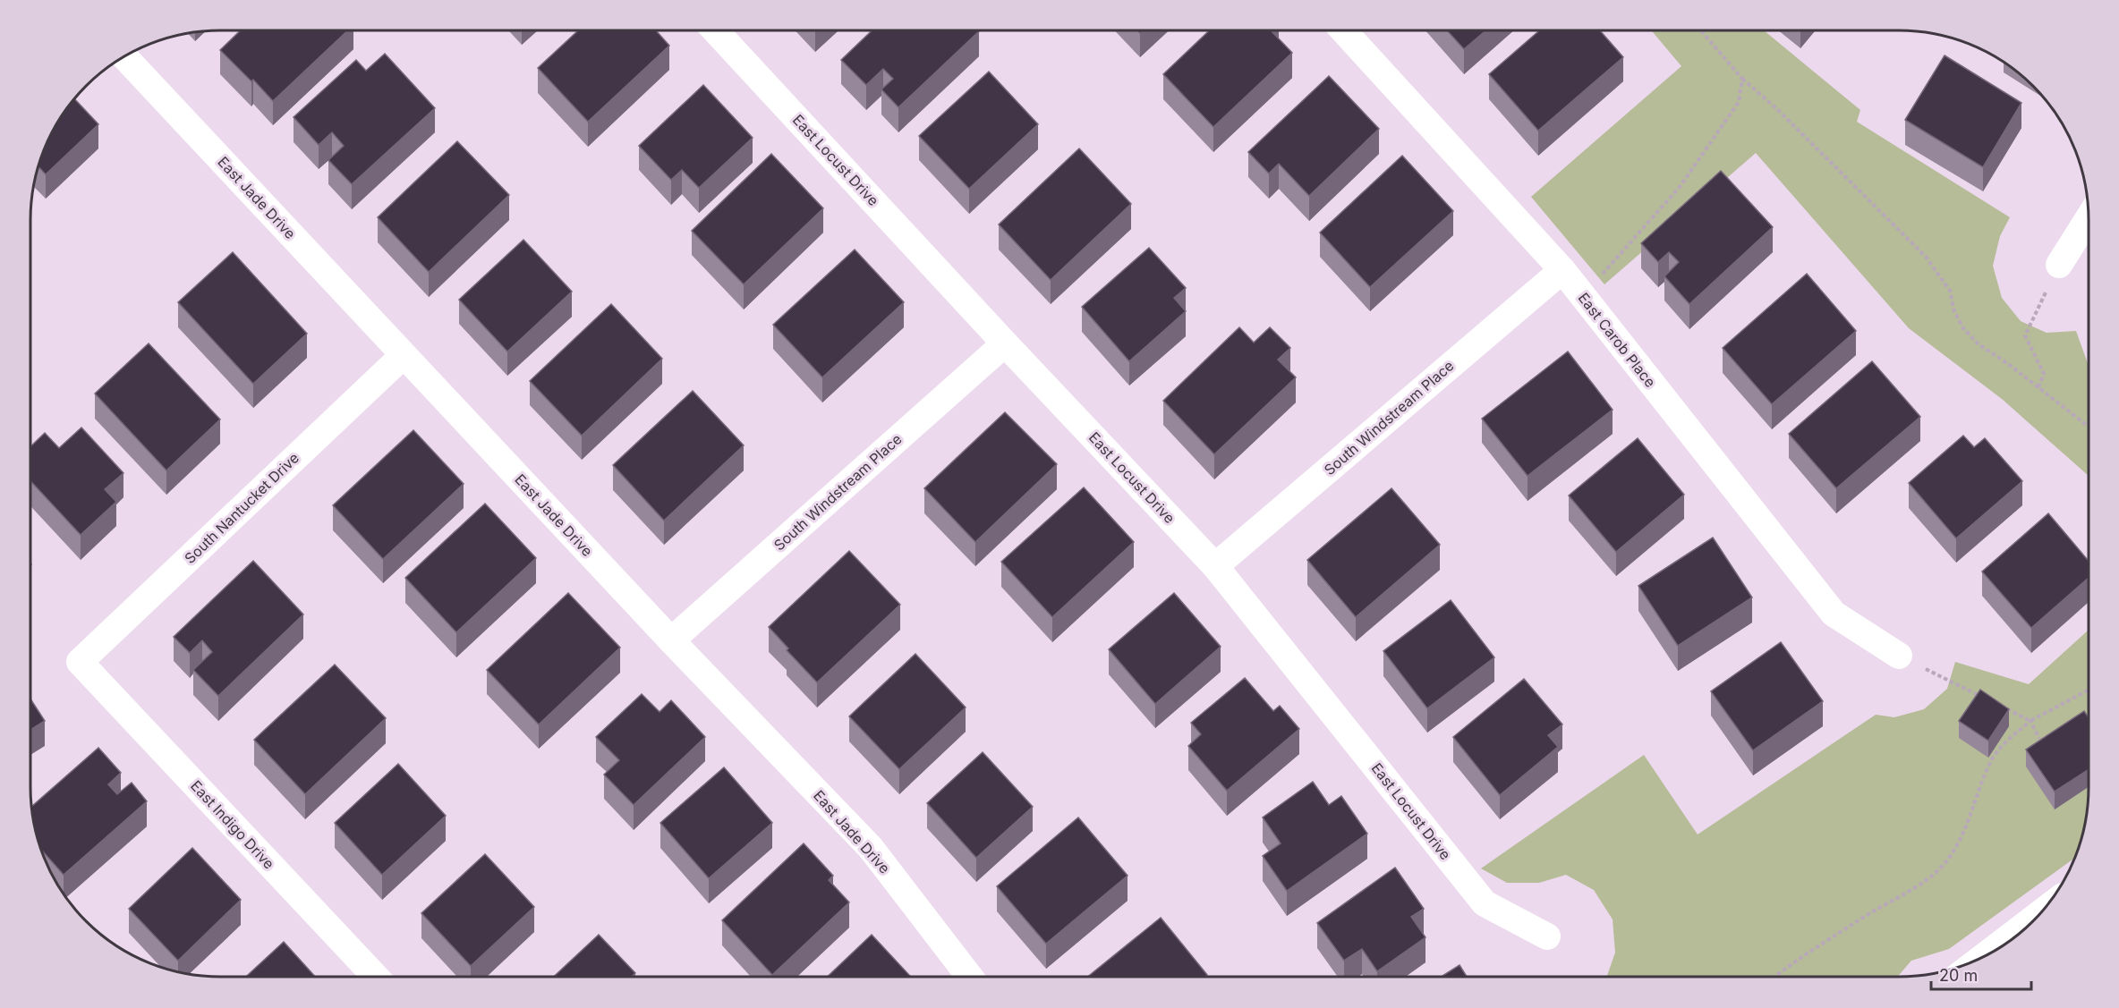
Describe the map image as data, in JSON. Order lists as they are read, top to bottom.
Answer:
{
  "streets": {
    "street": [
      "East Locust Drive",
      "East Jade Drive",
      "East Carob Place",
      "South Windstream Place",
      "South Nantucket Drive",
      "East Indigo Drive"
    ]
  },
  "crossings": [
    ["East Locust Drive", "South Windstream Place"],
    ["East Jade Drive", "South Windstream Place"],
    ["East Jade Drive", "South Nantucket Drive"],
    ["East Carob Place", "South Windstream Place"],
    ["South Nantucket Drive", "East Indigo Drive"]
  ],
  "scale_bar": "20 m"
}
